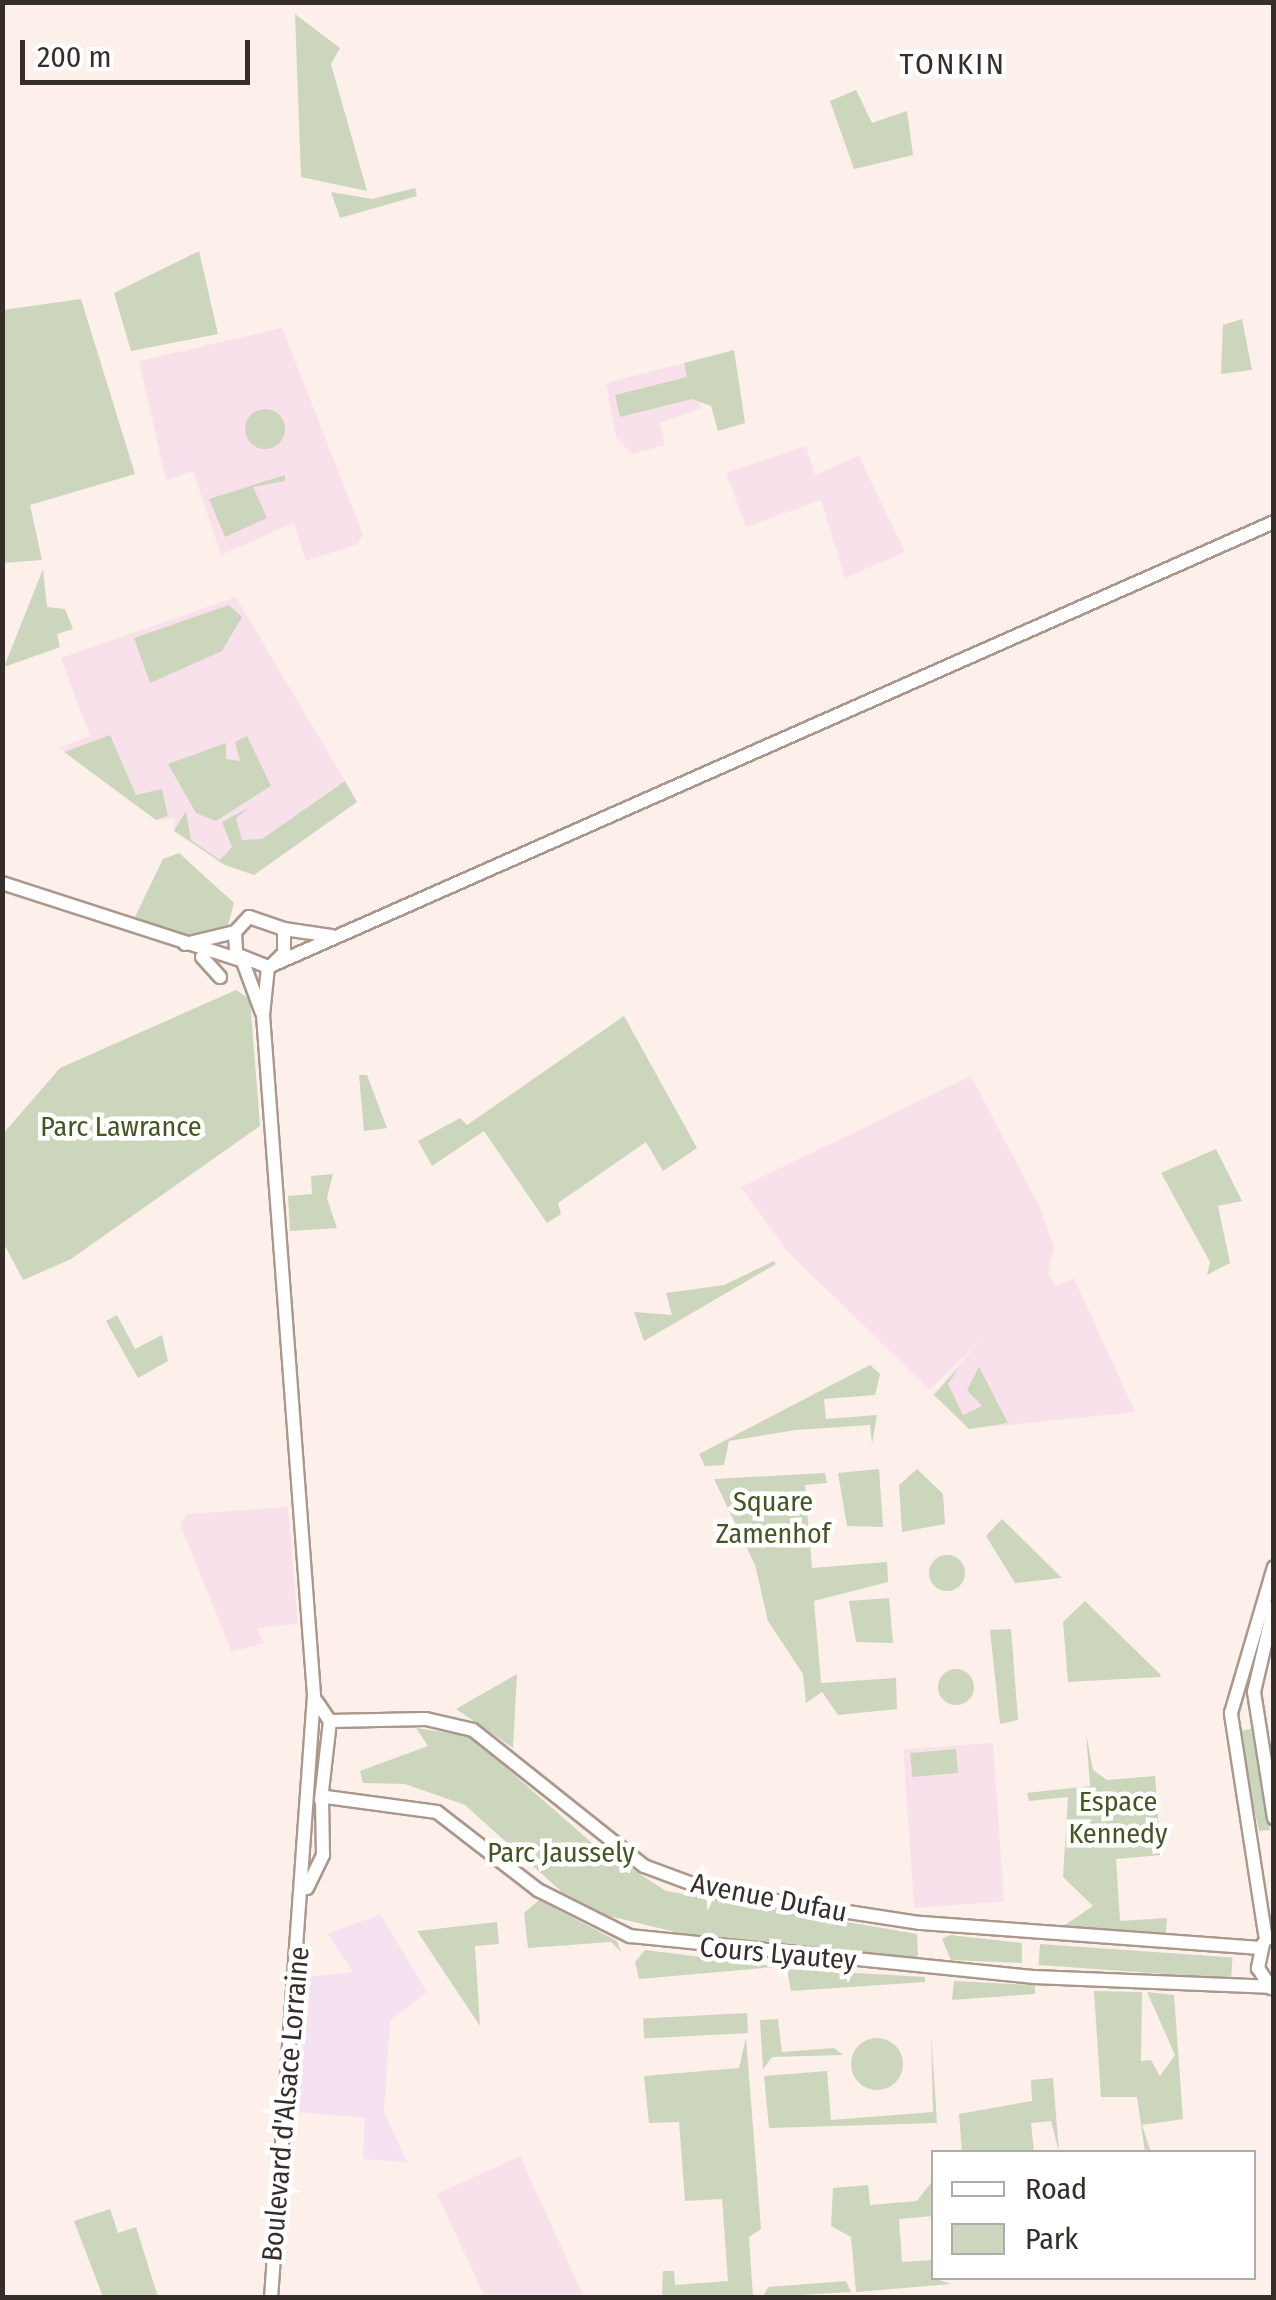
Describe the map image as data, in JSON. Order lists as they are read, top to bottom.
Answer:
{
  "streets": {
    "main road": ["Avenue Dufau", "Cours Lyautey", "Boulevard d'Alsace Lorraine"]
  },
  "crossings": [
    ["Avenue Dufau", "Boulevard d'Alsace Lorraine"],
    ["Cours Lyautey", "Boulevard d'Alsace Lorraine"]
  ],
  "districts": ["TONKIN"],
  "parks": [
    "Parc Lawrance",
    "Square Zamenhof",
    "Espace Kennedy",
    "Parc Jaussely"
  ],
  "legend": ["Road", "Park"],
  "scale_bar": "200 m"
}
